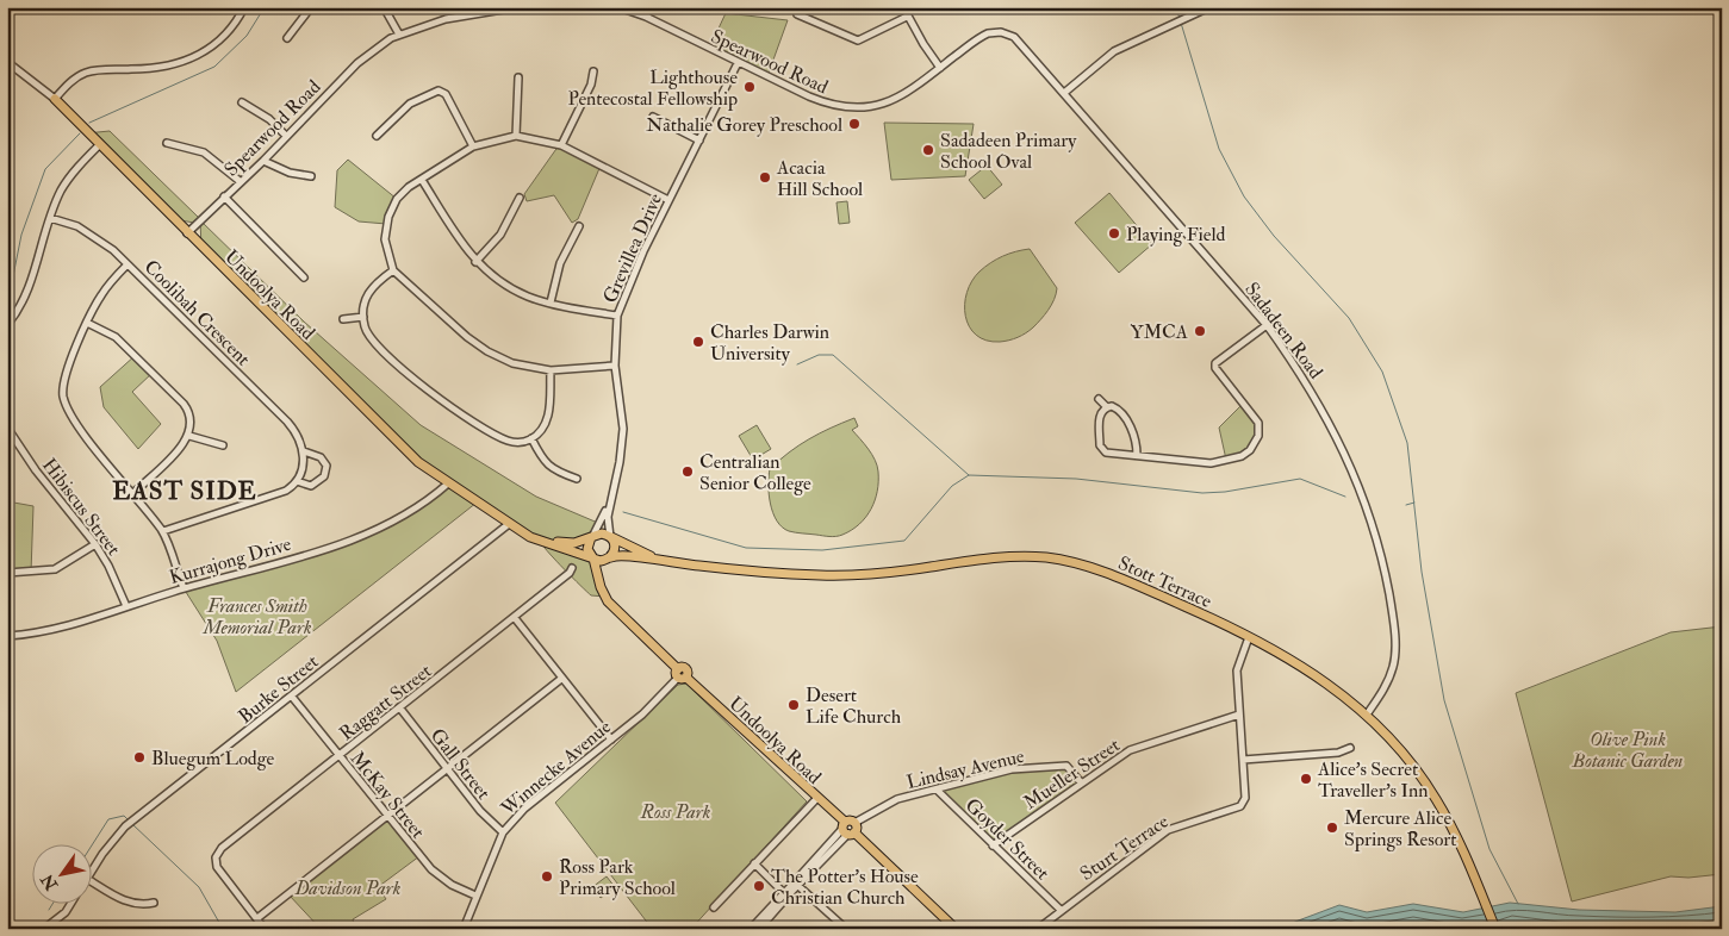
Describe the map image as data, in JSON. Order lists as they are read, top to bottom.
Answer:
{
  "streets": {
    "main road": ["Undoolya Road", "Stott Terrace"],
    "street": [
      "Spearwood Road",
      "Grevillea Drive",
      "Coolibah Crescent",
      "Sadadeen Road",
      "Hibiscus Street",
      "Kurrajong Drive",
      "Burke Street",
      "Raggatt Street",
      "Gall Street",
      "Winnecke Avenue",
      "Lindsay Avenue",
      "Mueller Street",
      "McKay Street",
      "Goyder Street",
      "Sturt Terrace"
    ]
  },
  "crossings": [
    ["Spearwood Road", "Grevillea Drive"],
    ["Spearwood Road", "Undoolya Road"],
    ["Spearwood Road", "Sadadeen Road"],
    ["Grevillea Drive", "Undoolya Road"],
    ["Grevillea Drive", "Stott Terrace"],
    ["Undoolya Road", "Kurrajong Drive"],
    ["Undoolya Road", "Stott Terrace"],
    ["Undoolya Road", "Burke Street"],
    ["Undoolya Road", "Winnecke Avenue"],
    ["Undoolya Road", "Lindsay Avenue"],
    ["Sadadeen Road", "Stott Terrace"],
    ["Hibiscus Street", "Kurrajong Drive"],
    ["Stott Terrace", "Sturt Terrace"],
    ["Burke Street", "McKay Street"],
    ["Raggatt Street", "Gall Street"],
    ["Raggatt Street", "McKay Street"],
    ["Gall Street", "Winnecke Avenue"],
    ["Winnecke Avenue", "McKay Street"],
    ["Lindsay Avenue", "Mueller Street"],
    ["Lindsay Avenue", "Goyder Street"],
    ["Mueller Street", "Goyder Street"],
    ["Mueller Street", "Sturt Terrace"],
    ["Goyder Street", "Sturt Terrace"]
  ],
  "districts": ["EAST SIDE"],
  "parks": [
    "Frances Smith Memorial Park",
    "Olive Pink Botanic Garden",
    "Ross Park",
    "Davidson Park"
  ],
  "places": [
    "Lighthouse Pentecostal Fellowship",
    "Nathalie Gorey Preschool",
    "Sadadeen Primary School Oval",
    "Acacia Hill School",
    "Playing Field",
    "YMCA",
    "Charles Darwin University",
    "Centralian Senior College",
    "Desert Life Church",
    "Bluegum Lodge",
    "Alice's Secret Traveller's Inn",
    "Mercure Alice Springs Resort",
    "Ross Park Primary School",
    "The Potter's House Christian Church"
  ],
  "north": "bottom left"
}
